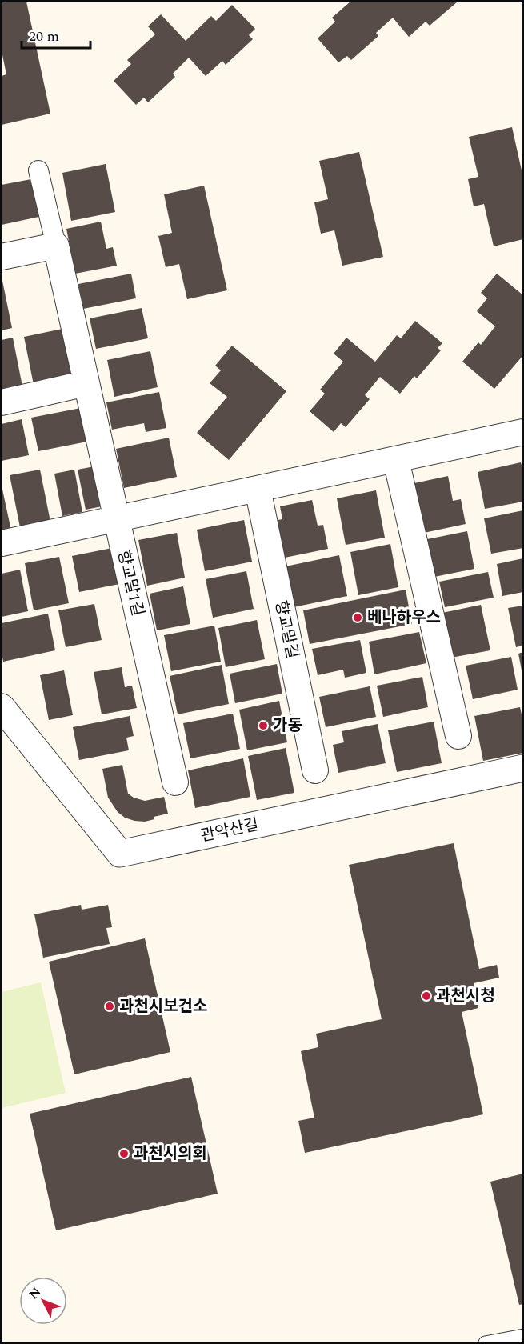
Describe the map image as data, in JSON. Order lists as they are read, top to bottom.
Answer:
{
  "streets": {
    "street": ["향교말1길", "향교말길", "관악산길"]
  },
  "places": [
    "베나하우스",
    "가동",
    "과천시청",
    "과천시보건소",
    "과천시의회"
  ],
  "scale_bar": "20 m",
  "north": "top left"
}
